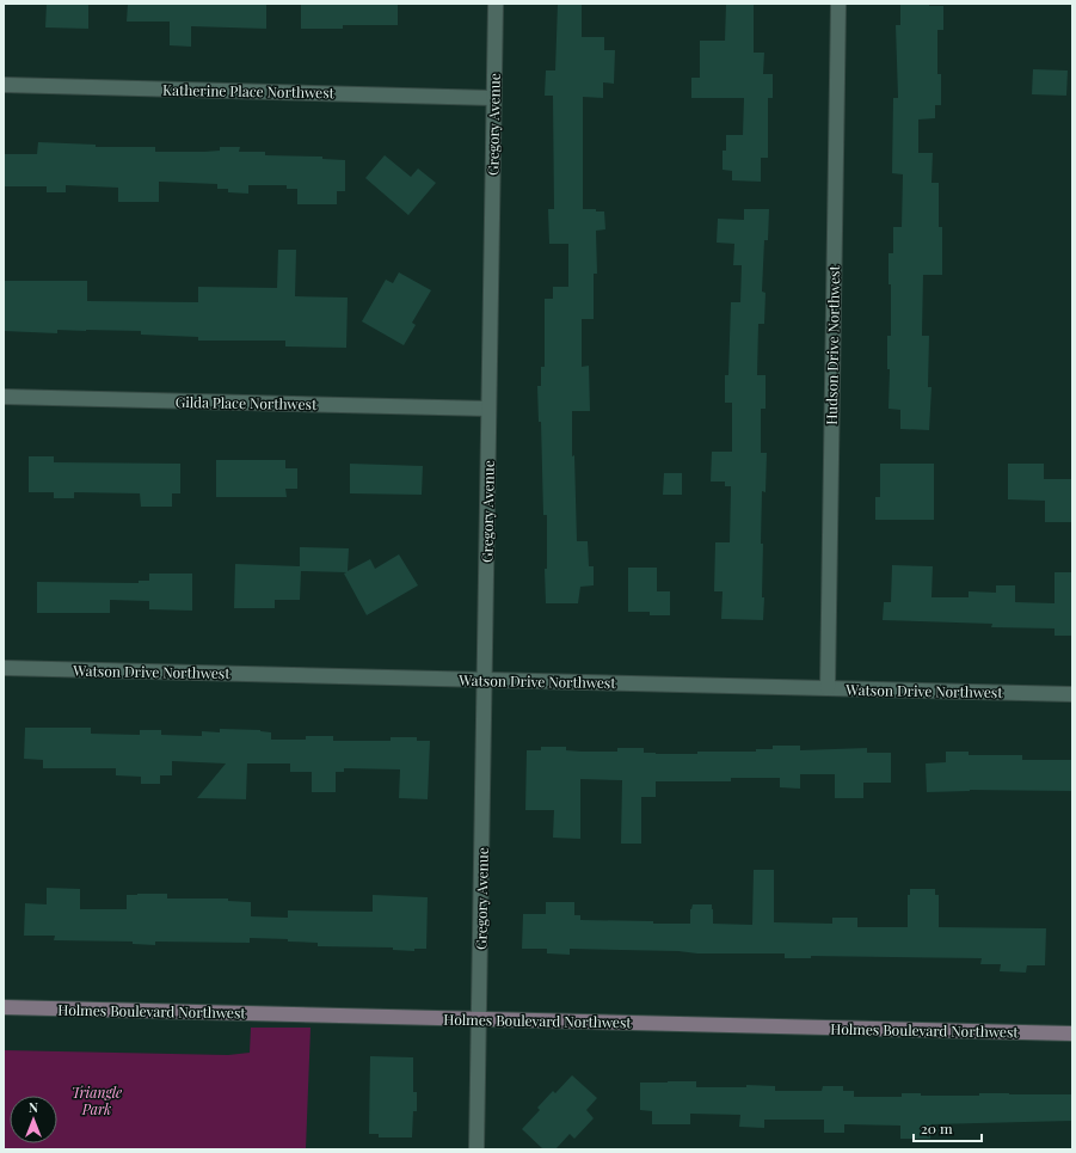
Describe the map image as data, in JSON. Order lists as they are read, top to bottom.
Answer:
{
  "streets": {
    "street": [
      "Katherine Place Northwest",
      "Gregory Avenue",
      "Hudson Drive Northwest",
      "Gilda Place Northwest",
      "Watson Drive Northwest",
      "Holmes Boulevard Northwest"
    ]
  },
  "crossings": [
    ["Katherine Place Northwest", "Gregory Avenue"],
    ["Gregory Avenue", "Gilda Place Northwest"],
    ["Gregory Avenue", "Watson Drive Northwest"],
    ["Gregory Avenue", "Holmes Boulevard Northwest"],
    ["Hudson Drive Northwest", "Watson Drive Northwest"]
  ],
  "parks": ["Triangle Park"],
  "scale_bar": "20 m",
  "north": "top"
}
